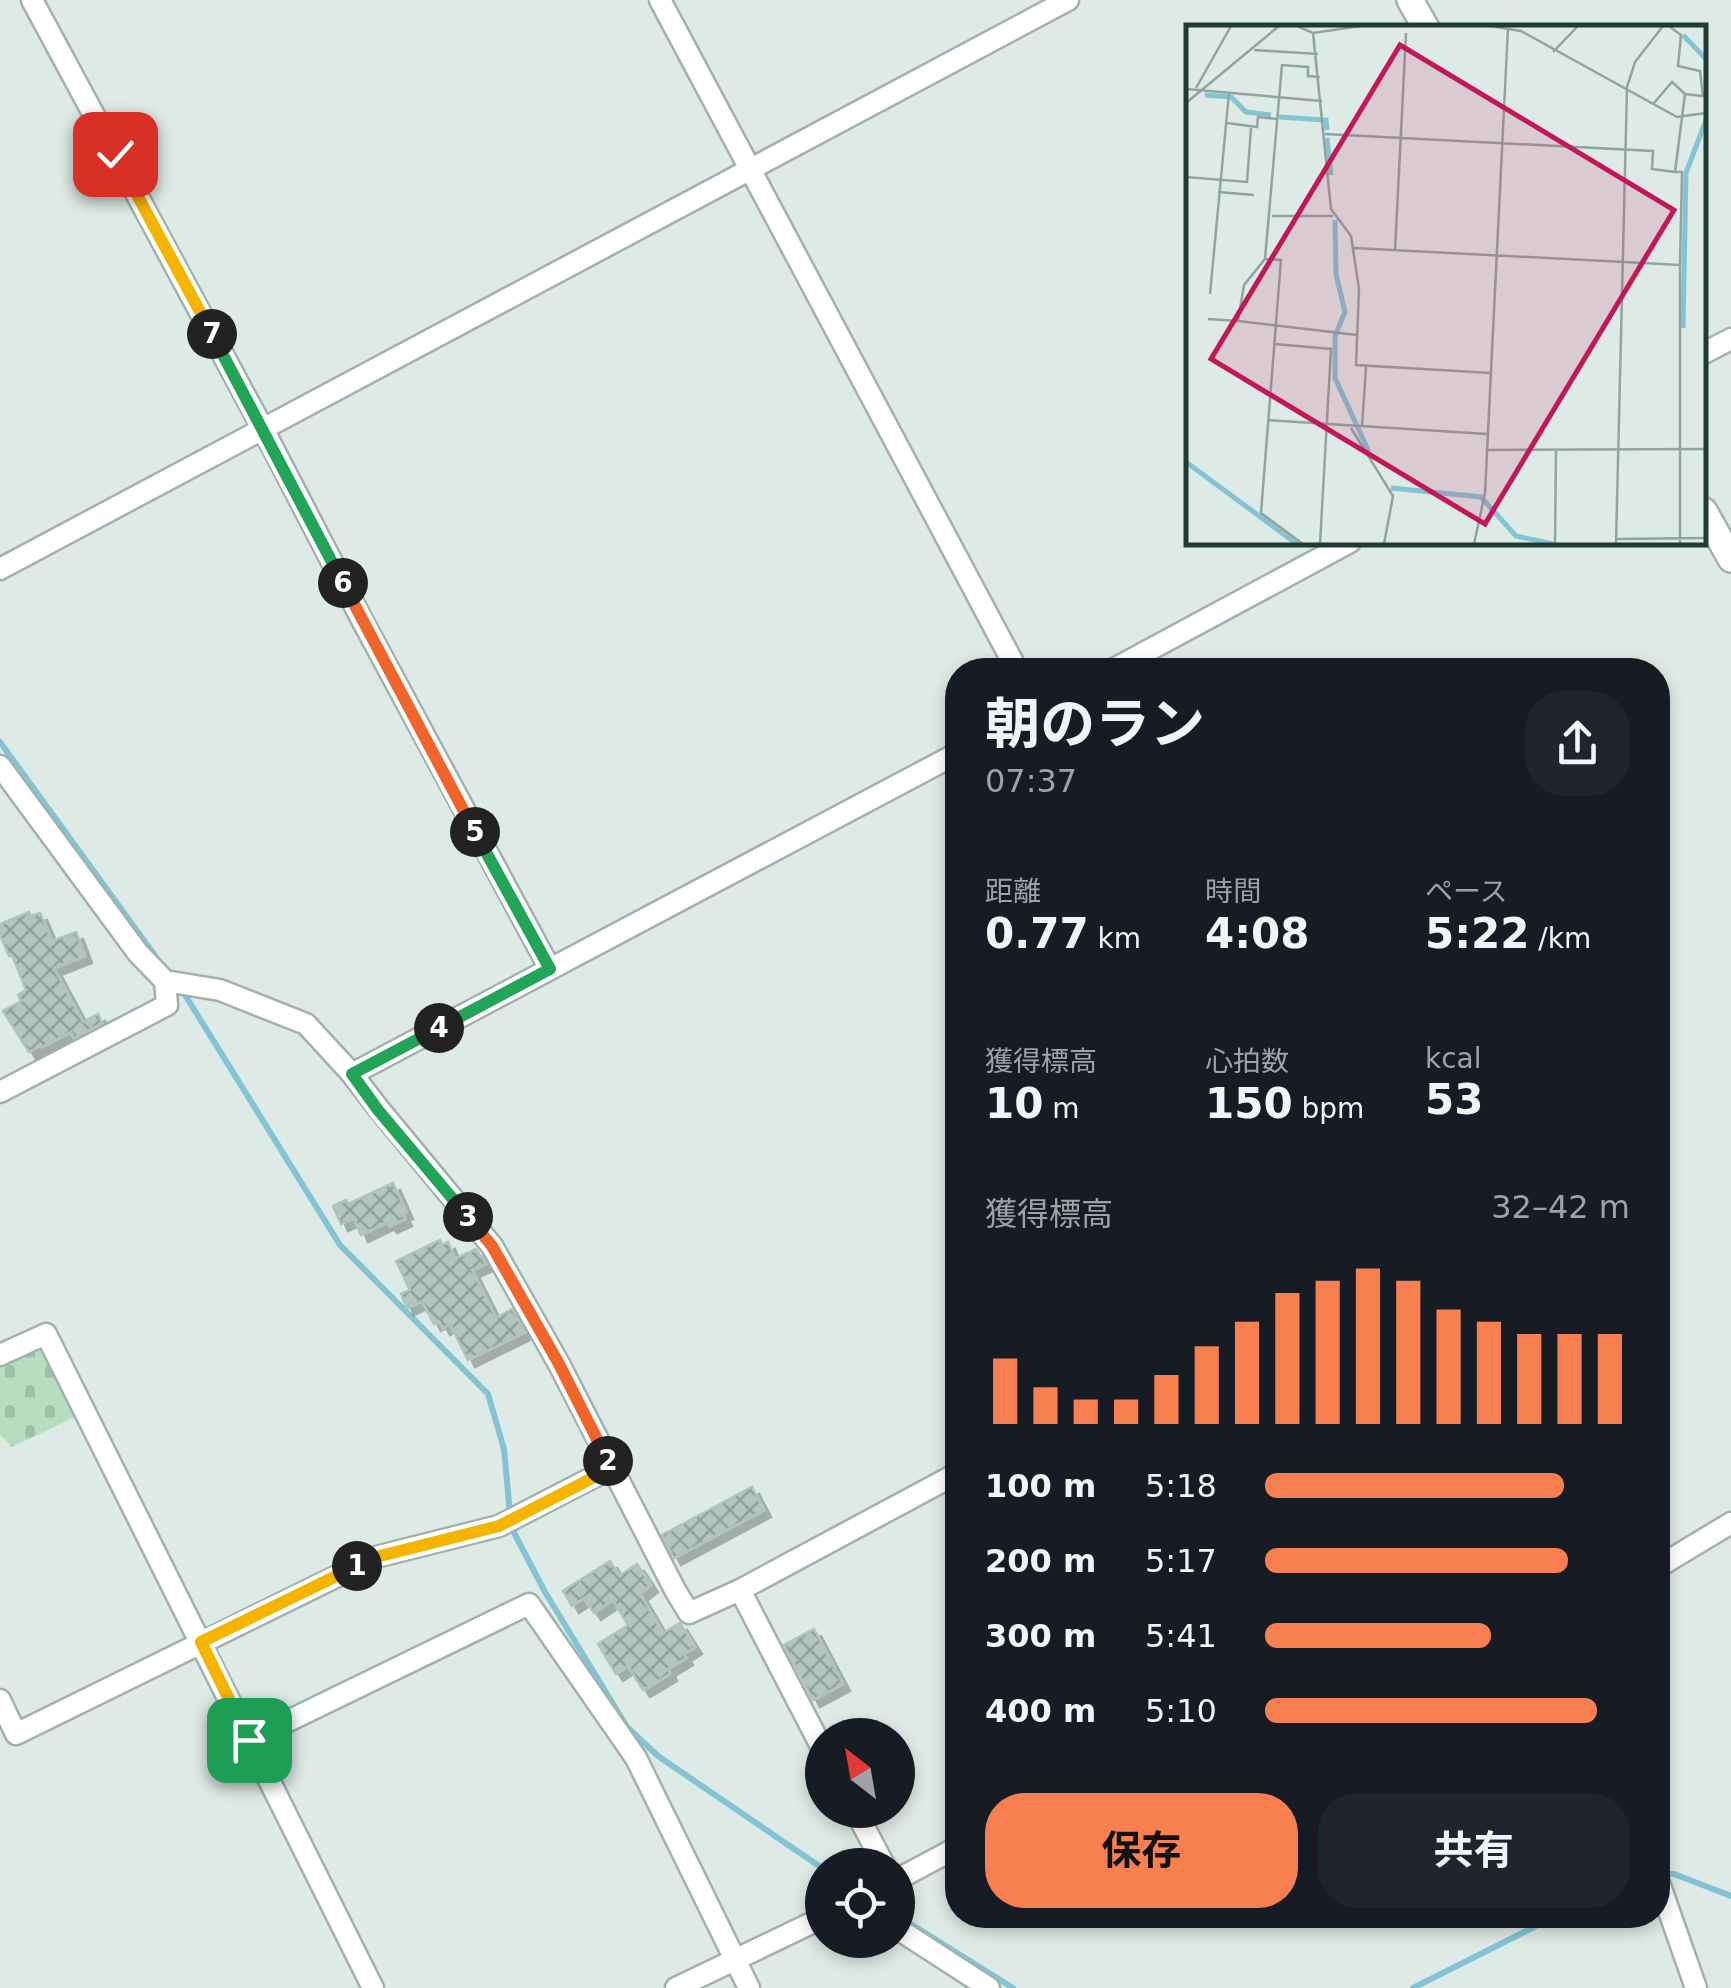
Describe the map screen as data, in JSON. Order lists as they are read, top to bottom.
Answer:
{
  "north": "top left",
  "page": {
    "pins": [
      "7",
      "6",
      "5",
      "4",
      "3",
      "2",
      "1"
    ],
    "heading": ["朝のラン", "07:37"],
    "stats": [
      ["距離", "0.77 km"],
      ["時間", "4:08"],
      ["ペース", "5:22 /km"],
      ["獲得標高", "10 m"],
      ["心拍数", "150 bpm"],
      ["kcal", "53"]
    ],
    "chart": ["獲得標高", "32–42 m"],
    "list": [
      {
        "name": "100 m",
        "note": "5:18"
      },
      {
        "name": "200 m",
        "note": "5:17"
      },
      {
        "name": "300 m",
        "note": "5:41"
      },
      {
        "name": "400 m",
        "note": "5:10"
      }
    ],
    "buttons": ["保存", "共有"]
  }
}
